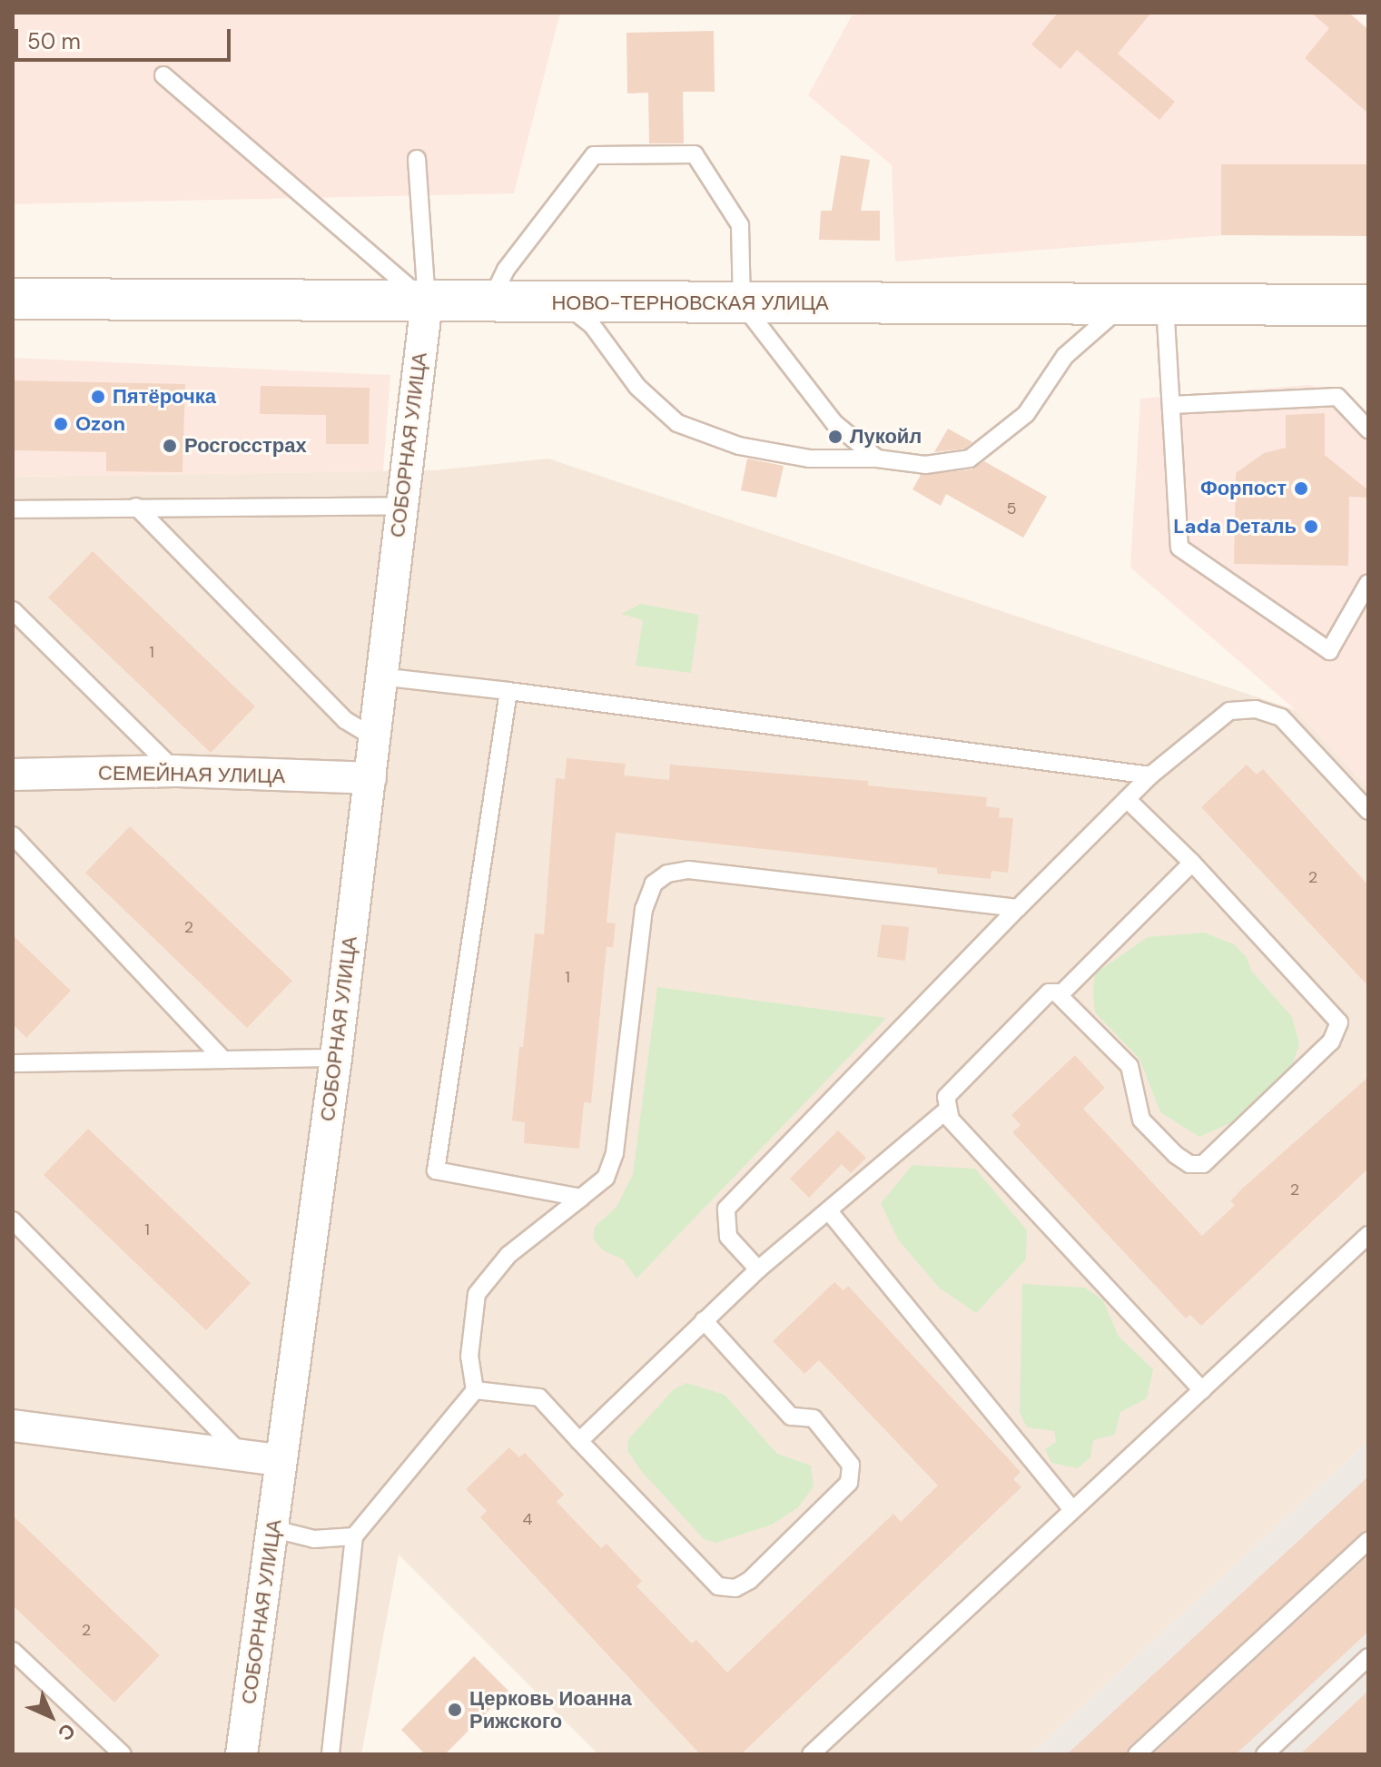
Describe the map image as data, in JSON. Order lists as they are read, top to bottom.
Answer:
{
  "streets": {
    "main road": ["НОВО-ТЕРНОВСКАЯ УЛИЦА"],
    "street": ["СОБОРНАЯ УЛИЦА", "СЕМЕЙНАЯ УЛИЦА"]
  },
  "crossings": [
    ["НОВО-ТЕРНОВСКАЯ УЛИЦА", "СОБОРНАЯ УЛИЦА"],
    ["СОБОРНАЯ УЛИЦА", "СЕМЕЙНАЯ УЛИЦА"]
  ],
  "places": [
    "Пятёрочка",
    "Ozon",
    "Лукойл",
    "Росгосстрах",
    "Форпост",
    "Lada Dеталь",
    "Церковь Иоанна Рижского"
  ],
  "house_numbers": [
    "5",
    "1",
    "2",
    "2",
    "1",
    "2",
    "1",
    "4",
    "2"
  ],
  "scale_bar": "50 m",
  "north": "bottom right"
}
